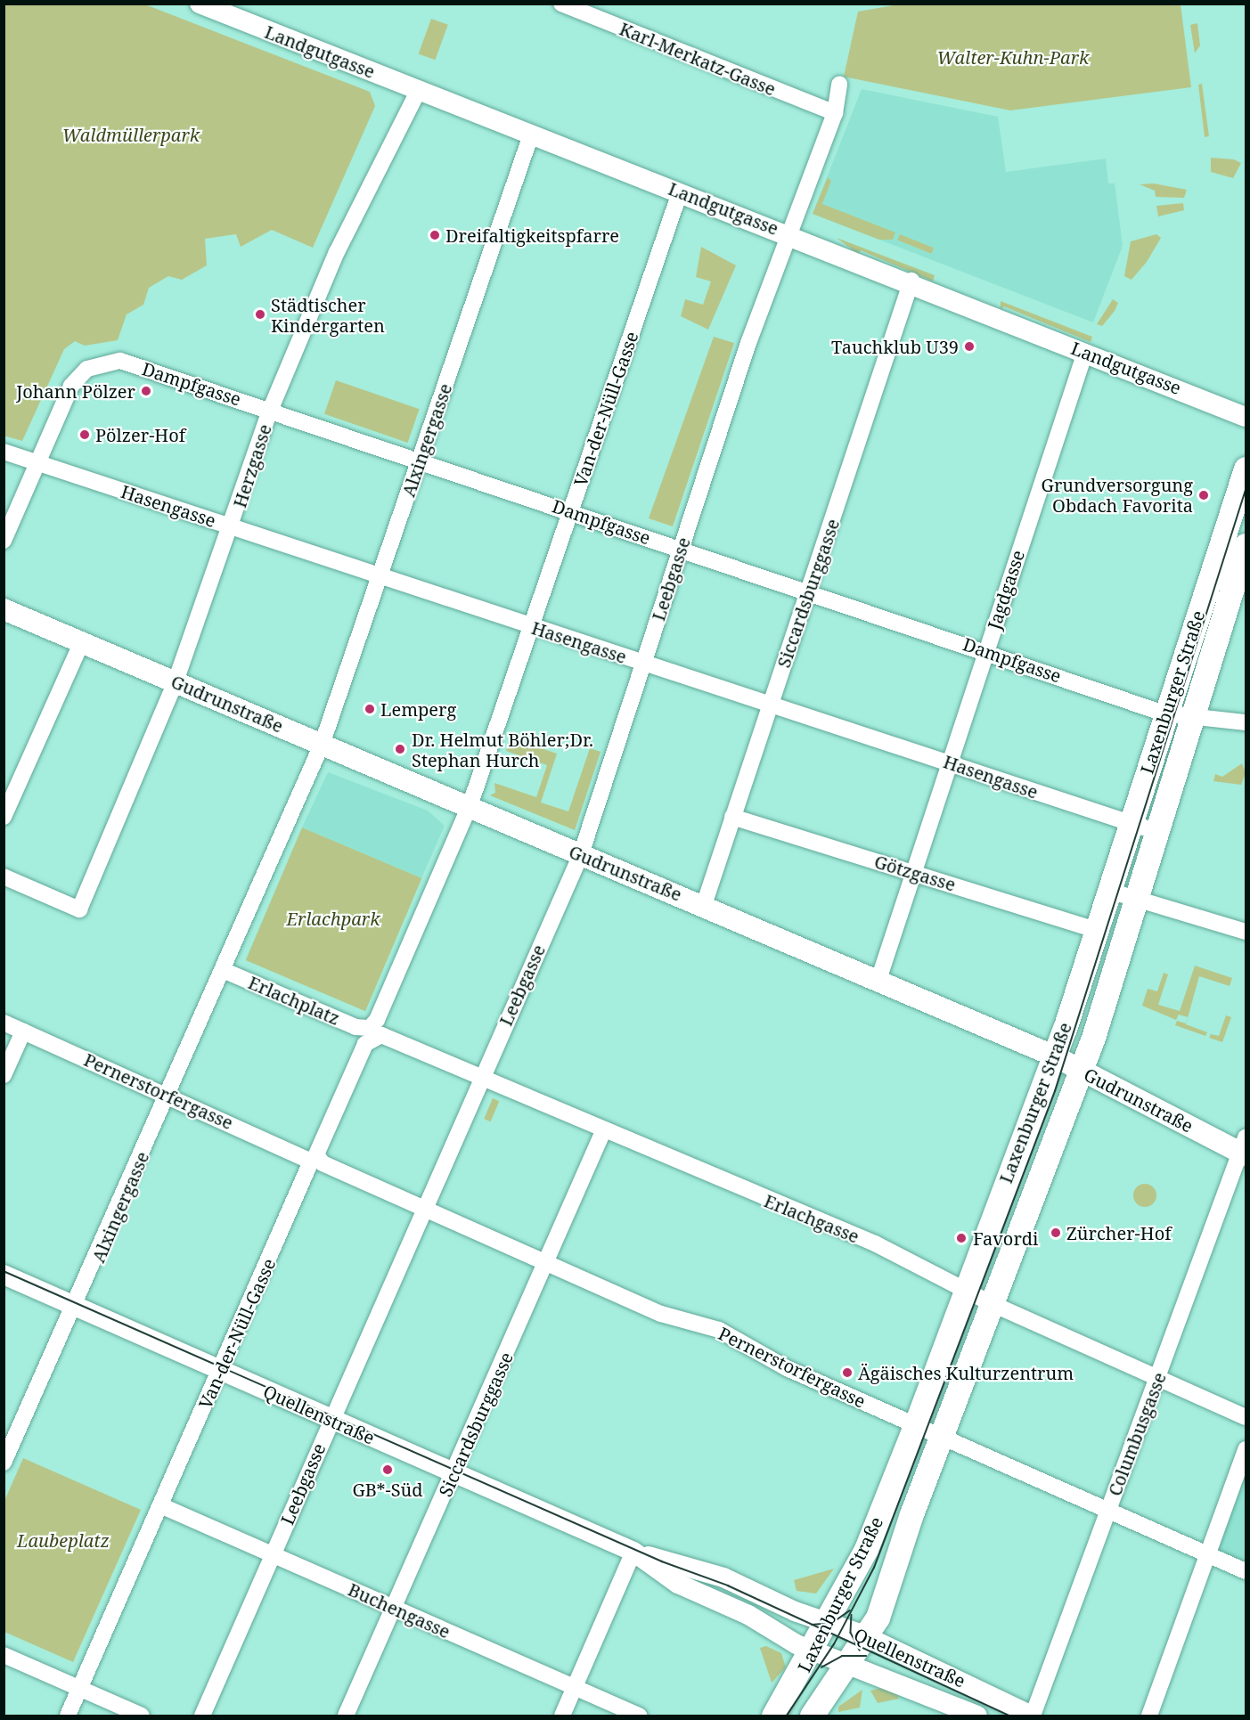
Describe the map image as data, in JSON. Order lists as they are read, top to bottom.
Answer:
{
  "streets": {
    "main road": ["Laxenburger Straße", "Gudrunstraße"],
    "street": [
      "Landgutgasse",
      "Karl-Merkatz-Gasse",
      "Dampfgasse",
      "Van-der-Nüll-Gasse",
      "Alxingergasse",
      "Herzgasse",
      "Hasengasse",
      "Leebgasse",
      "Jagdgasse",
      "Siccardsburggasse",
      "Götzgasse",
      "Erlachplatz",
      "Pernerstorfergasse",
      "Erlachgasse",
      "Quellenstraße",
      "Columbusgasse",
      "Buchengasse"
    ]
  },
  "crossings": [
    ["Landgutgasse", "Van-der-Nüll-Gasse"],
    ["Landgutgasse", "Alxingergasse"],
    ["Landgutgasse", "Herzgasse"],
    ["Landgutgasse", "Leebgasse"],
    ["Landgutgasse", "Jagdgasse"],
    ["Landgutgasse", "Siccardsburggasse"],
    ["Karl-Merkatz-Gasse", "Leebgasse"],
    ["Dampfgasse", "Van-der-Nüll-Gasse"],
    ["Dampfgasse", "Alxingergasse"],
    ["Dampfgasse", "Herzgasse"],
    ["Dampfgasse", "Hasengasse"],
    ["Dampfgasse", "Leebgasse"],
    ["Dampfgasse", "Jagdgasse"],
    ["Dampfgasse", "Siccardsburggasse"],
    ["Dampfgasse", "Laxenburger Straße"],
    ["Van-der-Nüll-Gasse", "Hasengasse"],
    ["Van-der-Nüll-Gasse", "Gudrunstraße"],
    ["Van-der-Nüll-Gasse", "Erlachplatz"],
    ["Van-der-Nüll-Gasse", "Pernerstorfergasse"],
    ["Van-der-Nüll-Gasse", "Erlachgasse"],
    ["Van-der-Nüll-Gasse", "Quellenstraße"],
    ["Van-der-Nüll-Gasse", "Buchengasse"],
    ["Alxingergasse", "Hasengasse"],
    ["Alxingergasse", "Gudrunstraße"],
    ["Alxingergasse", "Erlachplatz"],
    ["Alxingergasse", "Pernerstorfergasse"],
    ["Alxingergasse", "Quellenstraße"],
    ["Herzgasse", "Hasengasse"],
    ["Herzgasse", "Gudrunstraße"],
    ["Hasengasse", "Leebgasse"],
    ["Hasengasse", "Jagdgasse"],
    ["Hasengasse", "Siccardsburggasse"],
    ["Hasengasse", "Laxenburger Straße"],
    ["Leebgasse", "Gudrunstraße"],
    ["Leebgasse", "Pernerstorfergasse"],
    ["Leebgasse", "Erlachgasse"],
    ["Leebgasse", "Quellenstraße"],
    ["Leebgasse", "Buchengasse"],
    ["Jagdgasse", "Gudrunstraße"],
    ["Jagdgasse", "Götzgasse"],
    ["Siccardsburggasse", "Gudrunstraße"],
    ["Siccardsburggasse", "Götzgasse"],
    ["Siccardsburggasse", "Pernerstorfergasse"],
    ["Siccardsburggasse", "Erlachgasse"],
    ["Siccardsburggasse", "Quellenstraße"],
    ["Siccardsburggasse", "Buchengasse"],
    ["Laxenburger Straße", "Gudrunstraße"],
    ["Laxenburger Straße", "Götzgasse"],
    ["Laxenburger Straße", "Pernerstorfergasse"],
    ["Laxenburger Straße", "Erlachgasse"],
    ["Laxenburger Straße", "Quellenstraße"],
    ["Gudrunstraße", "Erlachplatz"],
    ["Gudrunstraße", "Columbusgasse"],
    ["Pernerstorfergasse", "Columbusgasse"],
    ["Erlachgasse", "Columbusgasse"],
    ["Quellenstraße", "Columbusgasse"]
  ],
  "parks": [
    "Walter-Kuhn-Park",
    "Waldmüllerpark",
    "Erlachpark",
    "Laubeplatz"
  ],
  "places": [
    "Dreifaltigkeitspfarre",
    "Städtischer Kindergarten",
    "Tauchklub U39",
    "Johann Pölzer",
    "Pölzer-Hof",
    "Grundversorgung Obdach Favorita",
    "Lemperg",
    "Dr. Helmut Böhler;Dr. Stephan Hurch",
    "Zürcher-Hof",
    "Favordi",
    "Ägäisches Kulturzentrum",
    "GB*-Süd"
  ]
}
